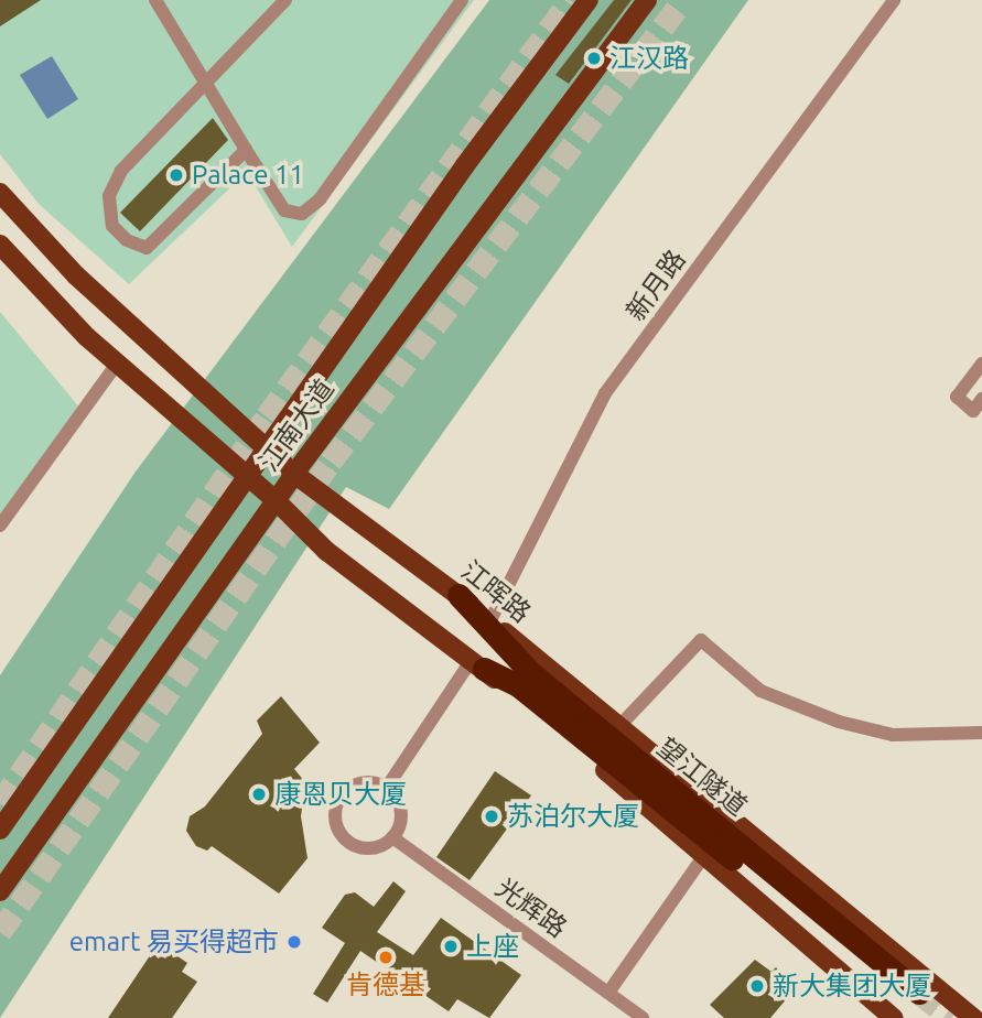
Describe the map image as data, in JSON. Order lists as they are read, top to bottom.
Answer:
{
  "streets": {
    "highway": ["望江隧道"],
    "main road": ["江南大道", "江晖路"],
    "street": ["新月路", "光辉路"]
  },
  "crossings": [
    ["新月路", "江晖路"],
    ["江南大道", "江晖路"],
    ["江晖路", "望江隧道"]
  ],
  "places": [
    "江汉路",
    "Palace 11",
    "康恩贝大厦",
    "苏泊尔大厦",
    "emart 易买得超市",
    "上座",
    "肯德基",
    "新大集团大厦"
  ]
}
